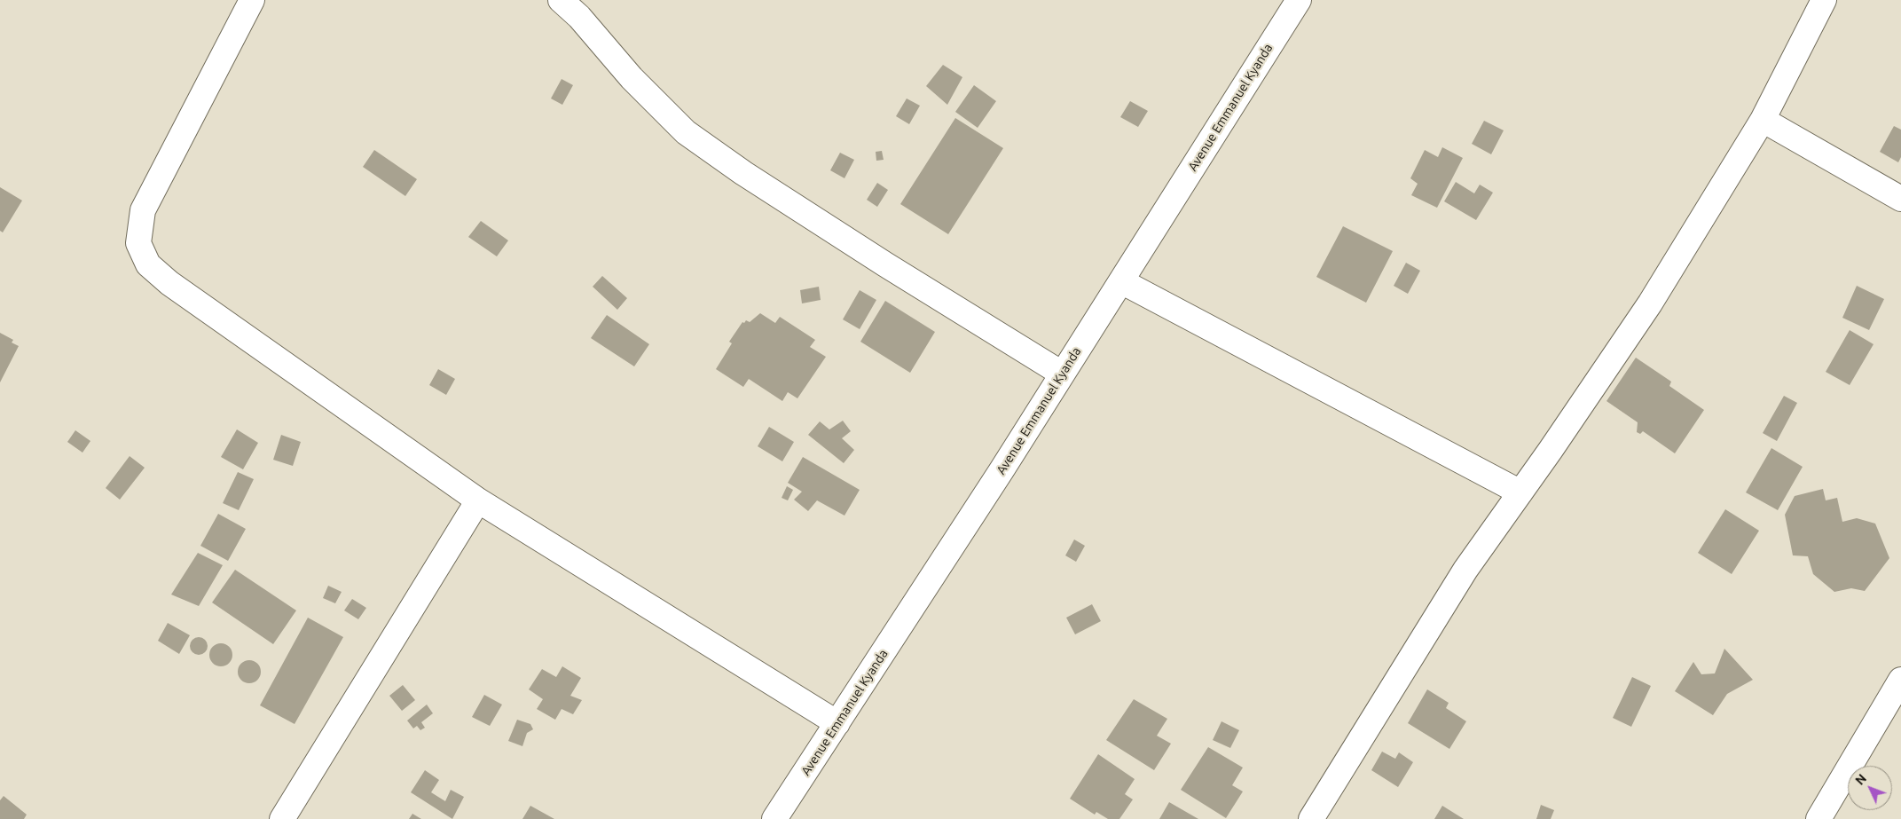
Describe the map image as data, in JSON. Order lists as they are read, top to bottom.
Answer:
{
  "streets": {
    "street": ["Avenue Emmanuel Kyanda"]
  },
  "north": "top left"
}
